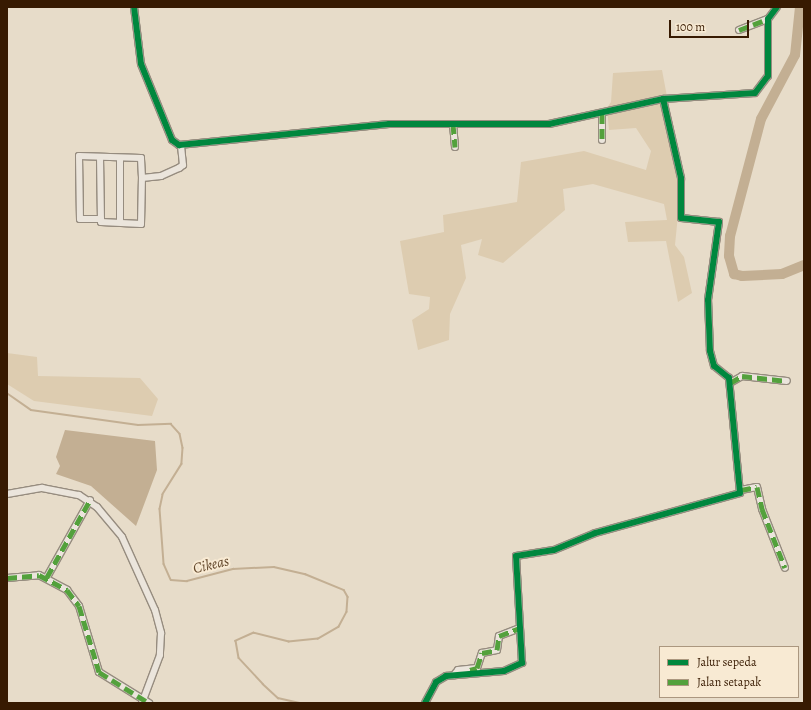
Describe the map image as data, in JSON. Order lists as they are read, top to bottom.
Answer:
{
  "water": ["Cikeas"],
  "legend": ["Jalur sepeda", "Jalan setapak"],
  "scale_bar": "100 m"
}
